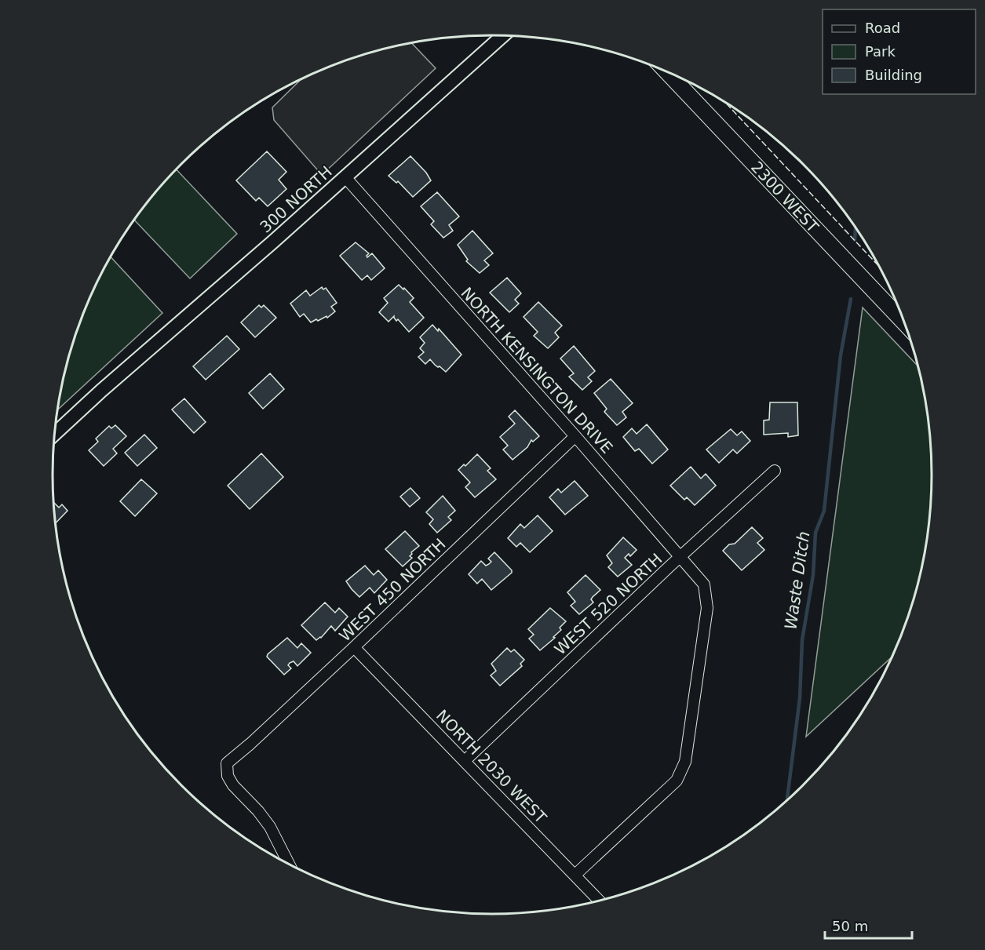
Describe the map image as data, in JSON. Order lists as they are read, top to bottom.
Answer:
{
  "streets": {
    "main road": ["2300 WEST"],
    "street": [
      "300 NORTH",
      "NORTH KENSINGTON DRIVE",
      "WEST 450 NORTH",
      "WEST 520 NORTH",
      "NORTH 2030 WEST"
    ]
  },
  "crossings": [
    ["300 NORTH", "NORTH KENSINGTON DRIVE"],
    ["NORTH KENSINGTON DRIVE", "WEST 450 NORTH"],
    ["NORTH KENSINGTON DRIVE", "WEST 520 NORTH"],
    ["NORTH KENSINGTON DRIVE", "NORTH 2030 WEST"],
    ["WEST 450 NORTH", "NORTH 2030 WEST"],
    ["WEST 520 NORTH", "NORTH 2030 WEST"]
  ],
  "water": ["Waste Ditch"],
  "legend": ["Road", "Park", "Building"],
  "scale_bar": "50 m"
}
